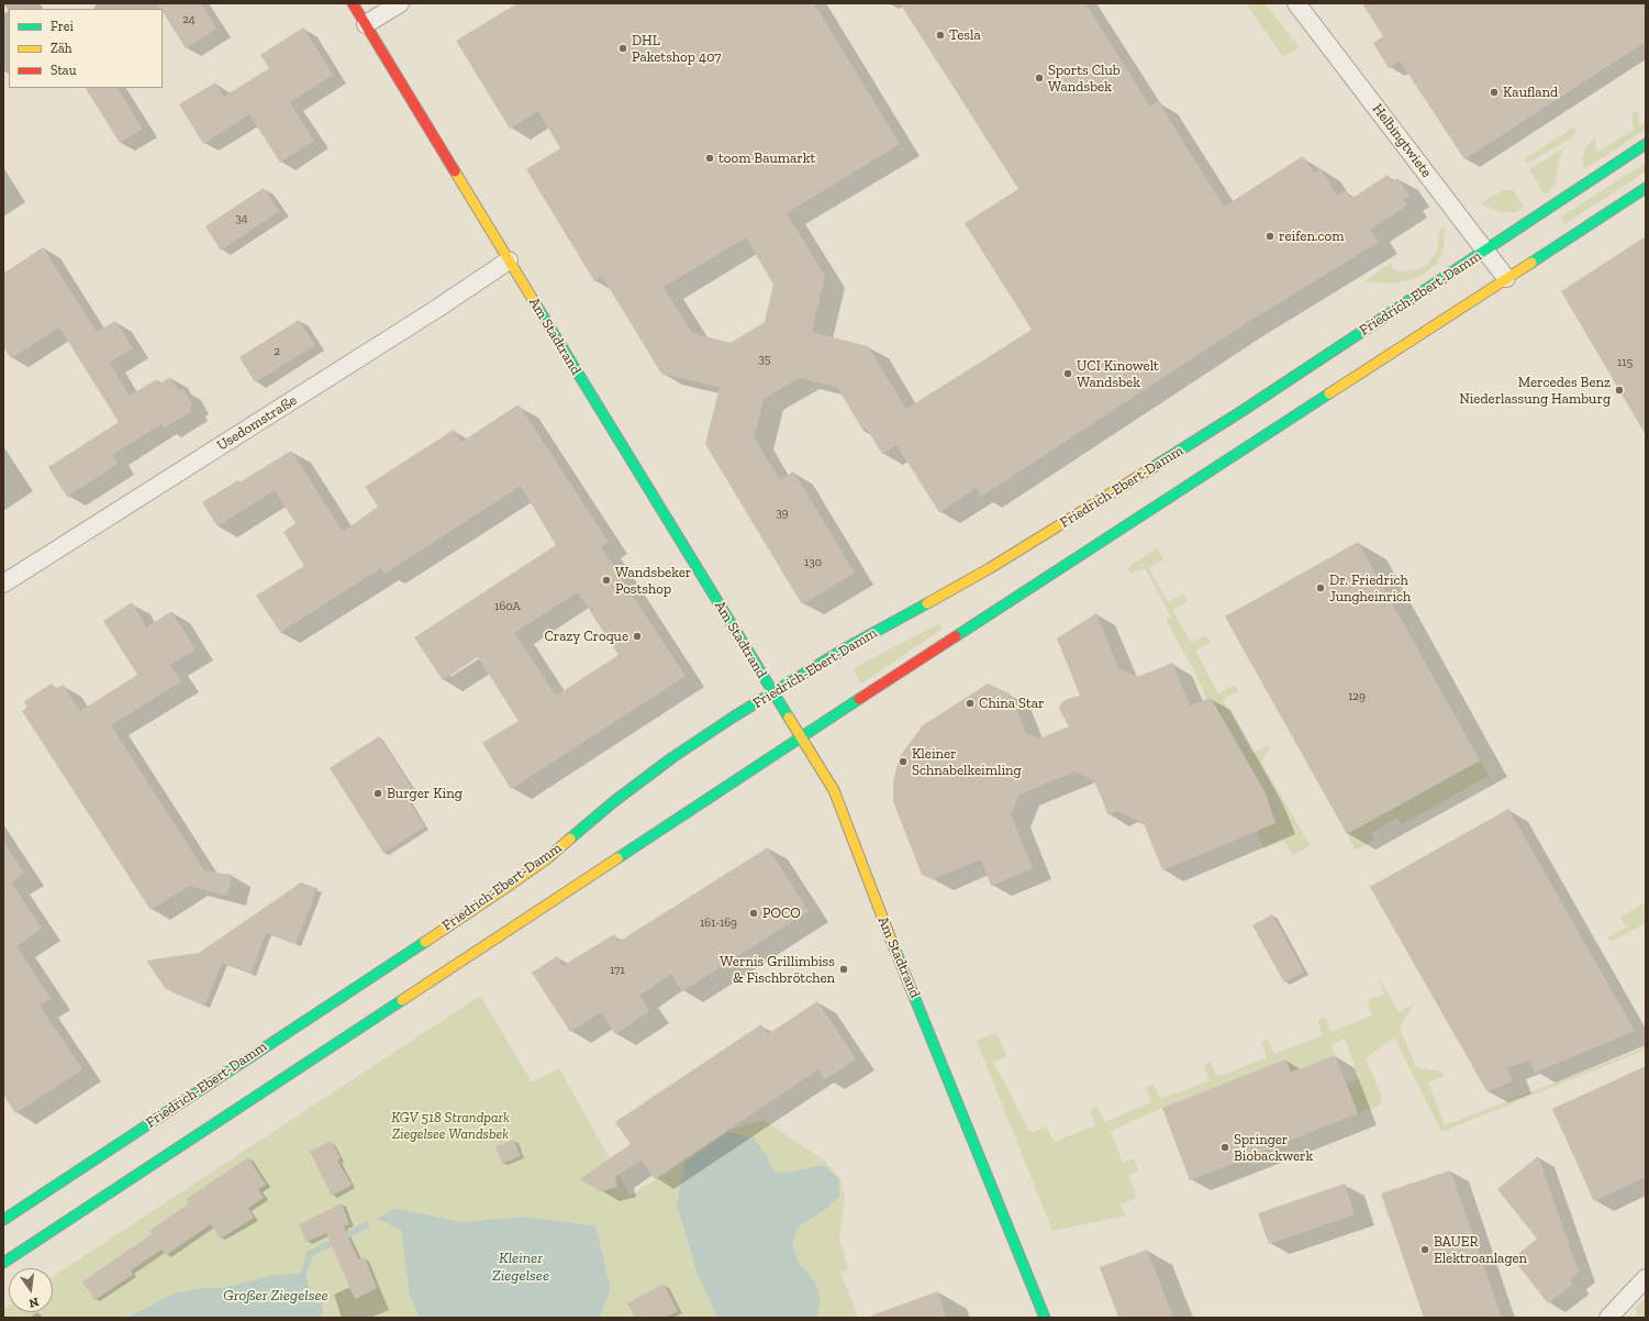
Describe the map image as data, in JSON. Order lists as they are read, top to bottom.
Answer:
{
  "streets": {
    "main road": ["Friedrich-Ebert-Damm", "Am Stadtrand"],
    "street": ["Helbingtwiete", "Usedomstraße"]
  },
  "crossings": [
    ["Helbingtwiete", "Friedrich-Ebert-Damm"],
    ["Friedrich-Ebert-Damm", "Am Stadtrand"],
    ["Am Stadtrand", "Usedomstraße"]
  ],
  "water": ["Kleiner Ziegelsee", "Großer Ziegelsee"],
  "parks": ["KGV 518 Strandpark Ziegelsee Wandsbek"],
  "places": [
    "Tesla",
    "DHL Paketshop 407",
    "Sports Club Wandsbek",
    "Kaufland",
    "toom Baumarkt",
    "reifen.com",
    "UCI Kinowelt Wandsbek",
    "Mercedes Benz Niederlassung Hamburg",
    "Wandsbeker Postshop",
    "Dr. Friedrich Jungheinrich",
    "Crazy Croque",
    "China Star",
    "Kleiner Schnabelkeimling",
    "Burger King",
    "POCO",
    "Wernis Grillimbiss & Fischbrötchen",
    "Springer Biobackwerk",
    "BAUER Elektroanlagen"
  ],
  "house_numbers": [
    "24",
    "34",
    "2",
    "35",
    "115",
    "39",
    "130",
    "160A",
    "129",
    "161-169",
    "171"
  ],
  "legend": ["Frei", "Zäh", "Stau"],
  "north": "bottom"
}
